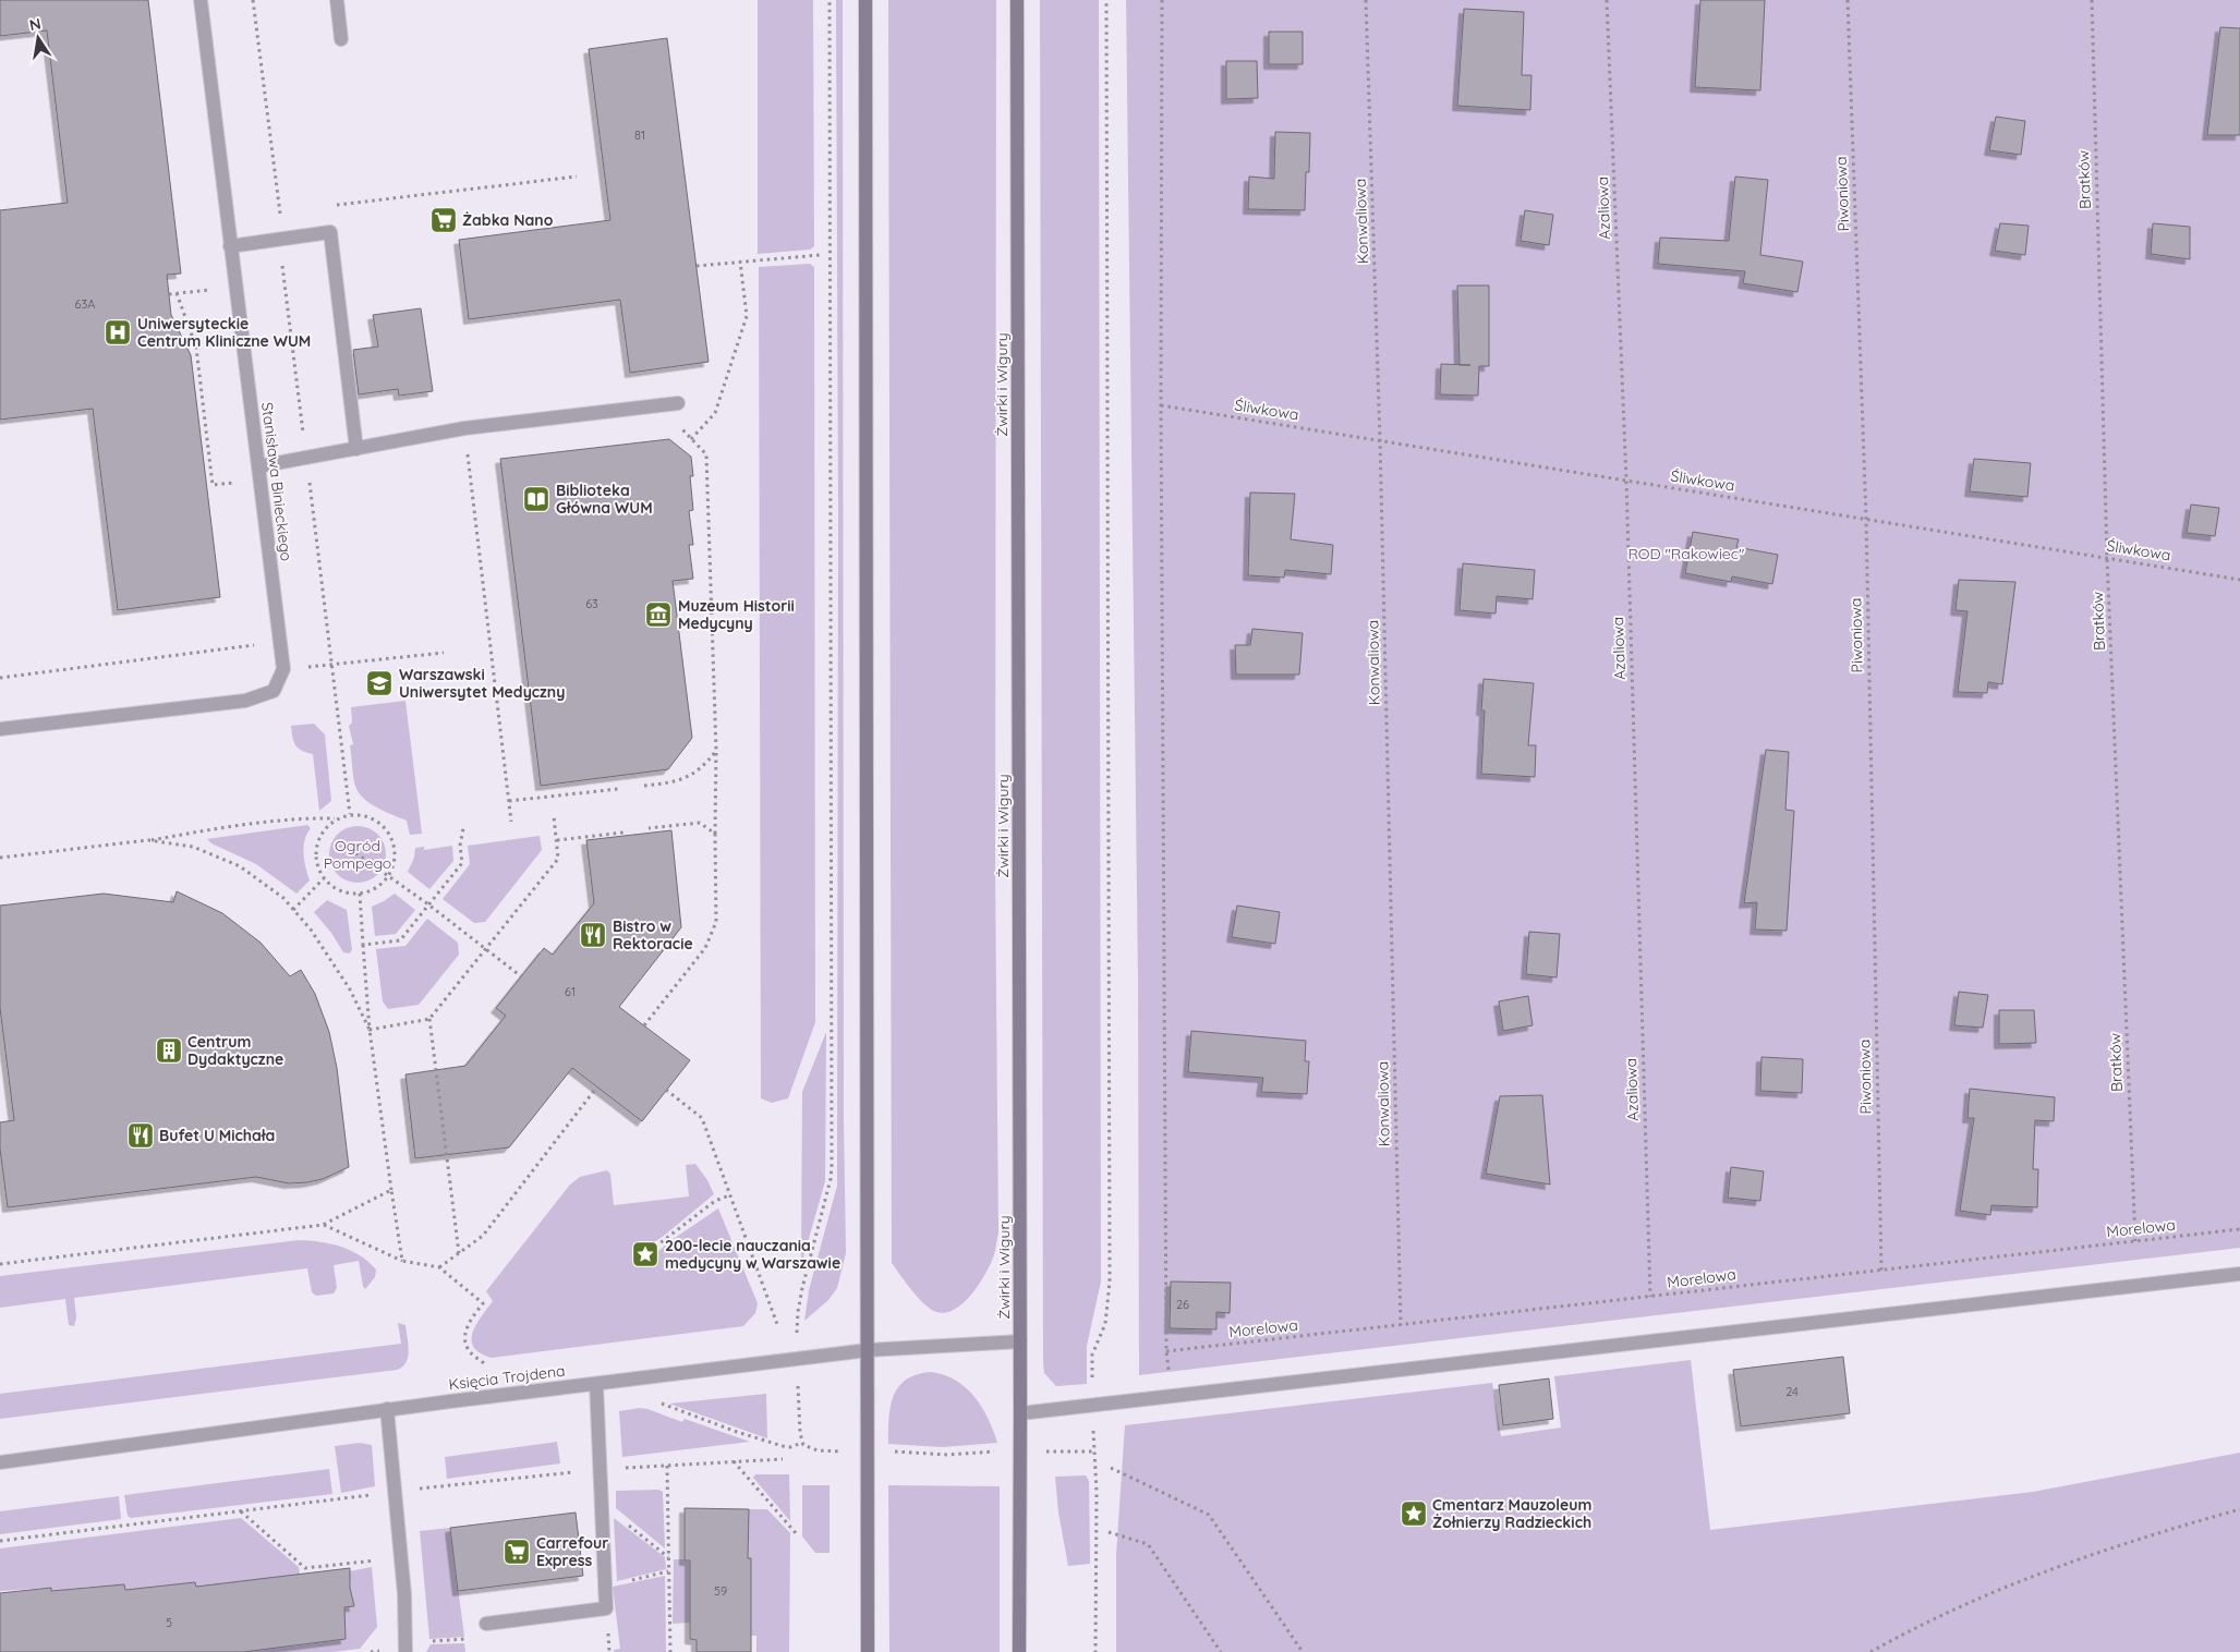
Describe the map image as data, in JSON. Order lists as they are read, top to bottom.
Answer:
{
  "streets": {
    "main road": ["Żwirki i Wigury"],
    "street": ["Stanisława Binieckiego", "Księcia Trojdena"],
    "path": [
      "Bratków",
      "Piwoniowa",
      "Azaliowa",
      "Konwaliowa",
      "Śliwkowa",
      "Morelowa"
    ]
  },
  "crossings": [
    ["Bratków", "Śliwkowa"],
    ["Bratków", "Morelowa"],
    ["Piwoniowa", "Śliwkowa"],
    ["Piwoniowa", "Morelowa"],
    ["Azaliowa", "Śliwkowa"],
    ["Azaliowa", "Morelowa"],
    ["Konwaliowa", "Śliwkowa"],
    ["Konwaliowa", "Morelowa"],
    ["Żwirki i Wigury", "Księcia Trojdena"]
  ],
  "parks": ["ROD \"Rakowiec\"", "Ogród Pompego"],
  "places": {
    "supermarket": ["Żabka Nano", "Carrefour Express"],
    "hospital": ["Uniwersyteckie Centrum Kliniczne WUM"],
    "library": ["Biblioteka Główna WUM"],
    "museum": ["Muzeum Historii Medycyny"],
    "school or university": ["Warszawski Uniwersytet Medyczny"],
    "restaurant": ["Bistro w Rektoracie", "Bufet U Michała"],
    "building": ["Centrum Dydaktyczne"],
    "place": ["200-lecie nauczania medycyny w Warszawie", "Cmentarz Mauzoleum Żołnierzy Radzieckich"]
  },
  "house_numbers": [
    "81",
    "63A",
    "63",
    "61",
    "26",
    "24",
    "59",
    "5"
  ],
  "north": "top"
}
